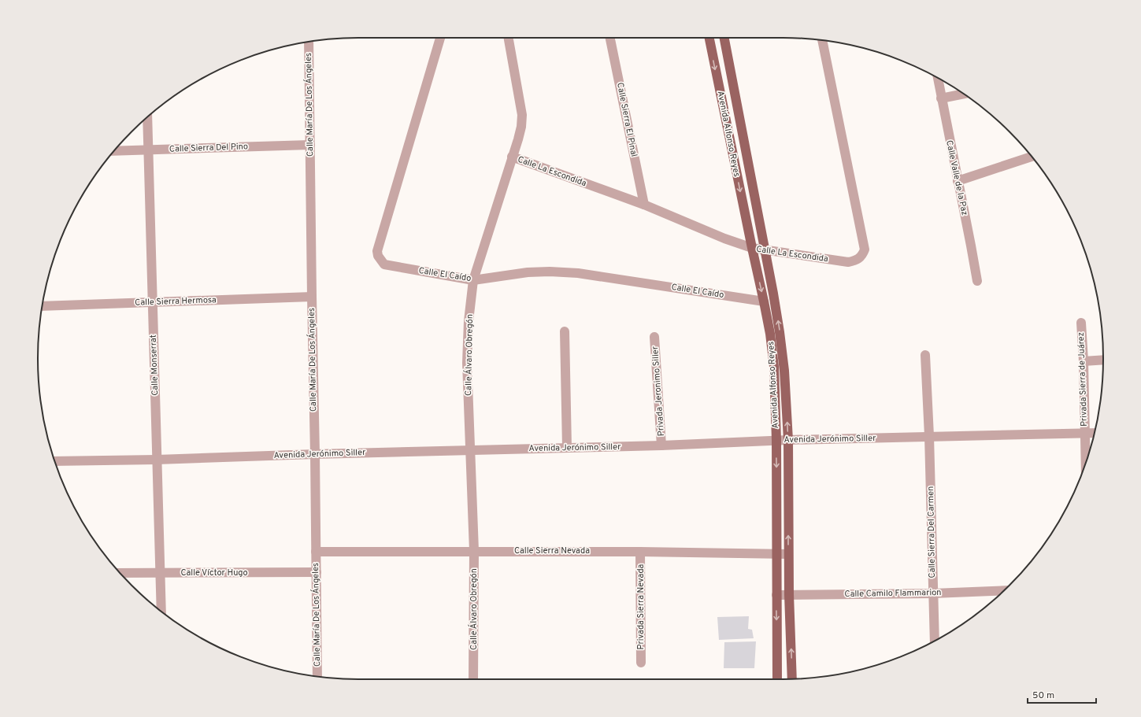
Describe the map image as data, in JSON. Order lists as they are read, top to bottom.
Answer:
{
  "streets": {
    "main road": ["Avenida Alfonso Reyes"],
    "street": [
      "Calle María De Los Ángeles",
      "Calle Sierra El Pinal",
      "Calle Sierra Del Pino",
      "Calle La Escondida",
      "Calle Valle de la Paz",
      "Calle El Caído",
      "Calle Sierra Hermosa",
      "Calle Álvaro Obregón",
      "Calle Monserrat",
      "Privada Sierra de Juárez",
      "Privada Jeronimo Siller",
      "Avenida Jerónimo Siller",
      "Calle Sierra Del Carmen",
      "Calle Sierra Nevada",
      "Calle Víctor Hugo",
      "Calle Camilo Flammarion",
      "Privada Sierra Nevada"
    ]
  },
  "crossings": [
    ["Calle María De Los Ángeles", "Calle Sierra Del Pino"],
    ["Calle María De Los Ángeles", "Calle Sierra Hermosa"],
    ["Calle María De Los Ángeles", "Avenida Jerónimo Siller"],
    ["Calle María De Los Ángeles", "Calle Sierra Nevada"],
    ["Calle María De Los Ángeles", "Calle Víctor Hugo"],
    ["Calle Sierra El Pinal", "Calle La Escondida"],
    ["Avenida Alfonso Reyes", "Calle La Escondida"],
    ["Avenida Alfonso Reyes", "Calle El Caído"],
    ["Avenida Alfonso Reyes", "Avenida Jerónimo Siller"],
    ["Avenida Alfonso Reyes", "Calle Sierra Nevada"],
    ["Avenida Alfonso Reyes", "Calle Camilo Flammarion"],
    ["Calle Sierra Del Pino", "Calle Monserrat"],
    ["Calle La Escondida", "Calle Álvaro Obregón"],
    ["Calle El Caído", "Calle Álvaro Obregón"],
    ["Calle Sierra Hermosa", "Calle Monserrat"],
    ["Calle Álvaro Obregón", "Avenida Jerónimo Siller"],
    ["Calle Álvaro Obregón", "Calle Sierra Nevada"],
    ["Calle Monserrat", "Avenida Jerónimo Siller"],
    ["Calle Monserrat", "Calle Víctor Hugo"],
    ["Privada Sierra de Juárez", "Avenida Jerónimo Siller"],
    ["Privada Jeronimo Siller", "Avenida Jerónimo Siller"],
    ["Avenida Jerónimo Siller", "Calle Sierra Del Carmen"],
    ["Calle Sierra Del Carmen", "Calle Camilo Flammarion"],
    ["Calle Sierra Nevada", "Privada Sierra Nevada"]
  ],
  "scale_bar": "50 m"
}
